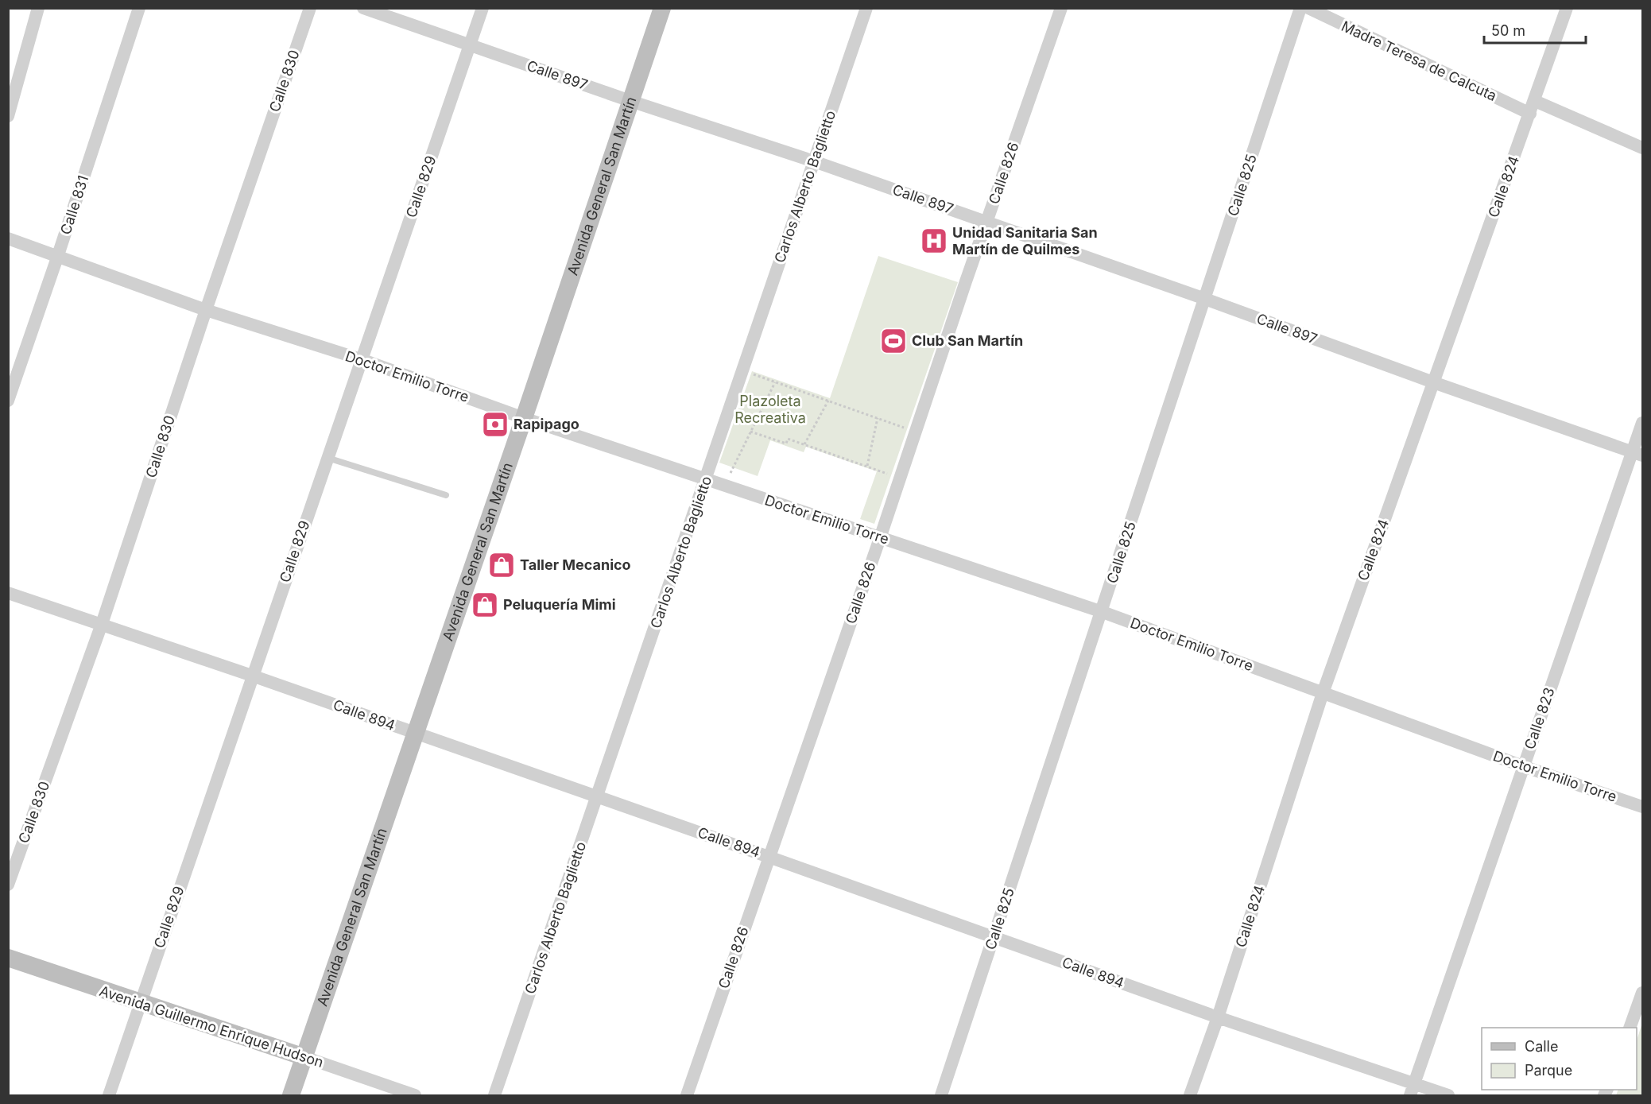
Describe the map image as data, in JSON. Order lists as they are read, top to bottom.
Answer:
{
  "streets": {
    "main road": ["Avenida General San Martín", "Avenida Guillermo Enrique Hudson"],
    "street": [
      "Madre Teresa de Calcuta",
      "Calle 897",
      "Calle 830",
      "Calle 826",
      "Calle 825",
      "Calle 829",
      "Carlos Alberto Baglietto",
      "Calle 824",
      "Calle 831",
      "Doctor Emilio Torre",
      "Calle 894",
      "Calle 823"
    ]
  },
  "crossings": [
    ["Madre Teresa de Calcuta", "Calle 824"],
    ["Calle 897", "Calle 826"],
    ["Calle 897", "Calle 825"],
    ["Calle 897", "Calle 829"],
    ["Calle 897", "Avenida General San Martín"],
    ["Calle 897", "Carlos Alberto Baglietto"],
    ["Calle 897", "Calle 824"],
    ["Calle 897", "Calle 823"],
    ["Calle 830", "Doctor Emilio Torre"],
    ["Calle 830", "Calle 894"],
    ["Calle 826", "Doctor Emilio Torre"],
    ["Calle 826", "Calle 894"],
    ["Calle 825", "Doctor Emilio Torre"],
    ["Calle 825", "Calle 894"],
    ["Calle 829", "Doctor Emilio Torre"],
    ["Calle 829", "Calle 894"],
    ["Calle 829", "Avenida Guillermo Enrique Hudson"],
    ["Avenida General San Martín", "Doctor Emilio Torre"],
    ["Avenida General San Martín", "Calle 894"],
    ["Avenida General San Martín", "Avenida Guillermo Enrique Hudson"],
    ["Carlos Alberto Baglietto", "Doctor Emilio Torre"],
    ["Carlos Alberto Baglietto", "Calle 894"],
    ["Calle 824", "Doctor Emilio Torre"],
    ["Calle 824", "Calle 894"],
    ["Calle 831", "Doctor Emilio Torre"],
    ["Doctor Emilio Torre", "Calle 823"],
    ["Calle 894", "Calle 823"]
  ],
  "parks": ["Plazoleta Recreativa"],
  "places": {
    "hospital": ["Unidad Sanitaria San Martín de Quilmes"],
    "sports": ["Club San Martín"],
    "bank": ["Rapipago"],
    "shop": ["Taller Mecanico", "Peluquería Mimi"]
  },
  "legend": ["Calle", "Parque"],
  "scale_bar": "50 m"
}
